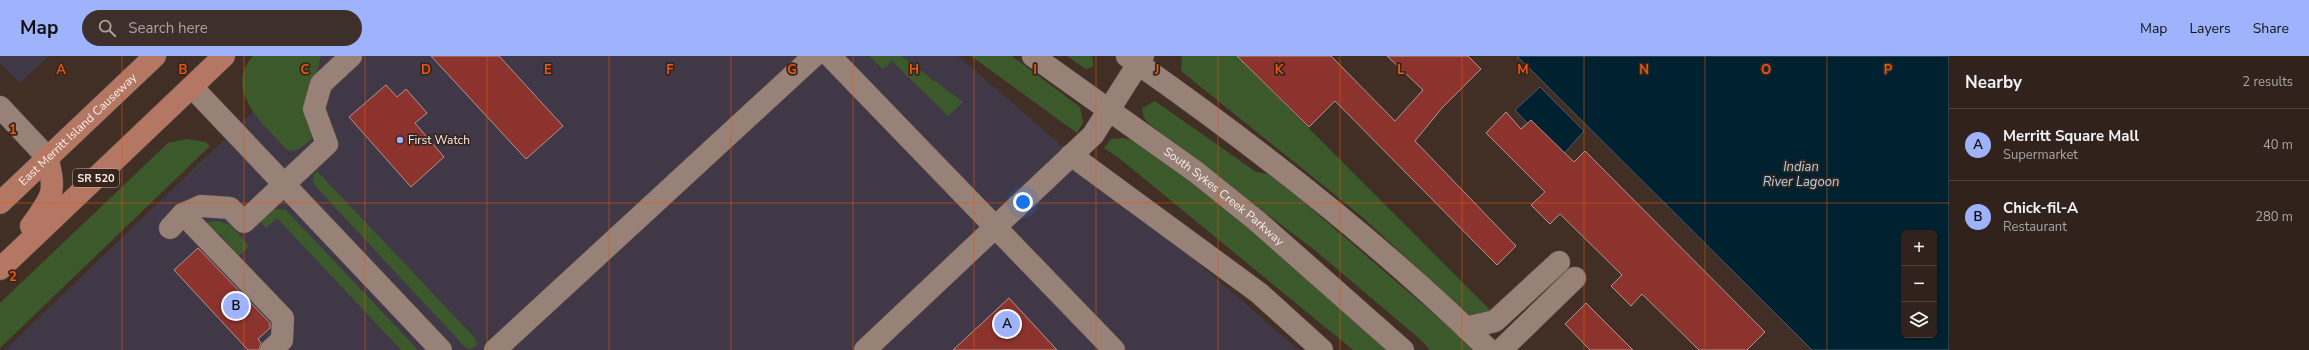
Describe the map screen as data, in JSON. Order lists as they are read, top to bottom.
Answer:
{
  "streets": {
    "main road": ["East Merritt Island Causeway", "SR 520"],
    "street": ["South Sykes Creek Parkway"]
  },
  "water": ["Indian River Lagoon"],
  "places": ["First Watch"],
  "page": {
    "header": "Map",
    "search": "Search here",
    "nav": ["Map", "Layers", "Share"],
    "heading": ["Nearby", "2 results"],
    "list": [
      {
        "mark": "A",
        "name": "Merritt Square Mall",
        "note": "Supermarket",
        "value": "40 m"
      },
      {
        "mark": "B",
        "name": "Chick-fil-A",
        "note": "Restaurant",
        "value": "280 m"
      }
    ],
    "map_buttons": ["+", "−"],
    "pins": ["B", "A"]
  },
  "grid": {
    "columns": [
      "A",
      "B",
      "C",
      "D",
      "E",
      "F",
      "G",
      "H",
      "I",
      "J",
      "K",
      "L",
      "M",
      "N",
      "O",
      "P"
    ],
    "rows": ["1", "2"]
  }
}
